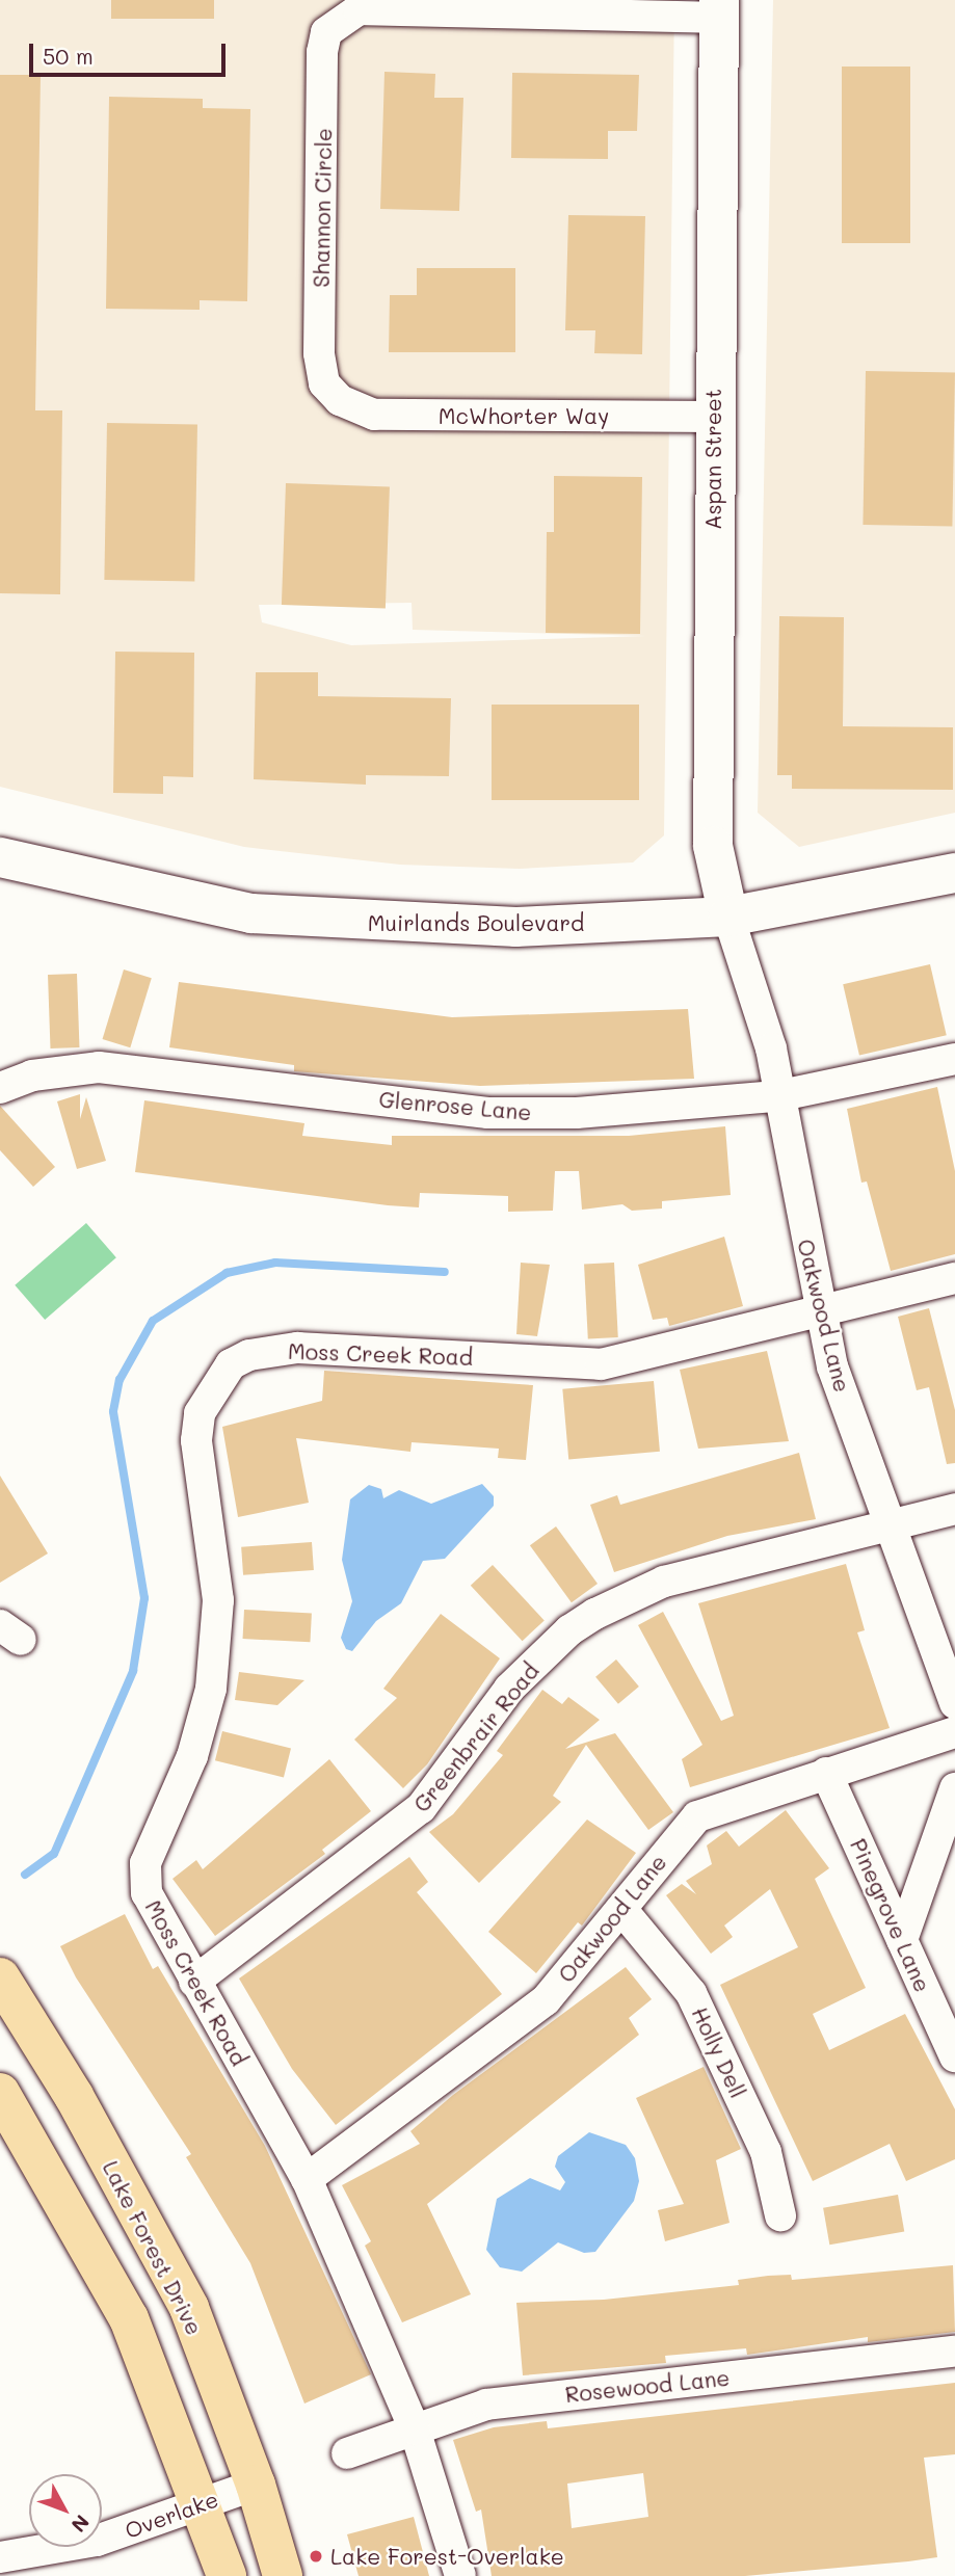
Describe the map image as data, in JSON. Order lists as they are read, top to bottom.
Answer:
{
  "streets": {
    "main road": ["Aspan Street", "Muirlands Boulevard", "Lake Forest Drive"],
    "street": [
      "Shannon Circle",
      "McWhorter Way",
      "Glenrose Lane",
      "Oakwood Lane",
      "Moss Creek Road",
      "Greenbrair Road",
      "Pinegrove Lane",
      "Holly Dell",
      "Rosewood Lane",
      "Overlake"
    ]
  },
  "crossings": [
    ["Shannon Circle", "McWhorter Way"],
    ["Shannon Circle", "Aspan Street"],
    ["McWhorter Way", "Aspan Street"],
    ["Aspan Street", "Muirlands Boulevard"],
    ["Aspan Street", "Oakwood Lane"],
    ["Muirlands Boulevard", "Oakwood Lane"],
    ["Glenrose Lane", "Oakwood Lane"],
    ["Oakwood Lane", "Moss Creek Road"],
    ["Oakwood Lane", "Greenbrair Road"],
    ["Oakwood Lane", "Pinegrove Lane"],
    ["Oakwood Lane", "Holly Dell"],
    ["Moss Creek Road", "Greenbrair Road"],
    ["Moss Creek Road", "Rosewood Lane"],
    ["Lake Forest Drive", "Overlake"]
  ],
  "places": ["Lake Forest-Overlake"],
  "scale_bar": "50 m",
  "north": "bottom right"
}
